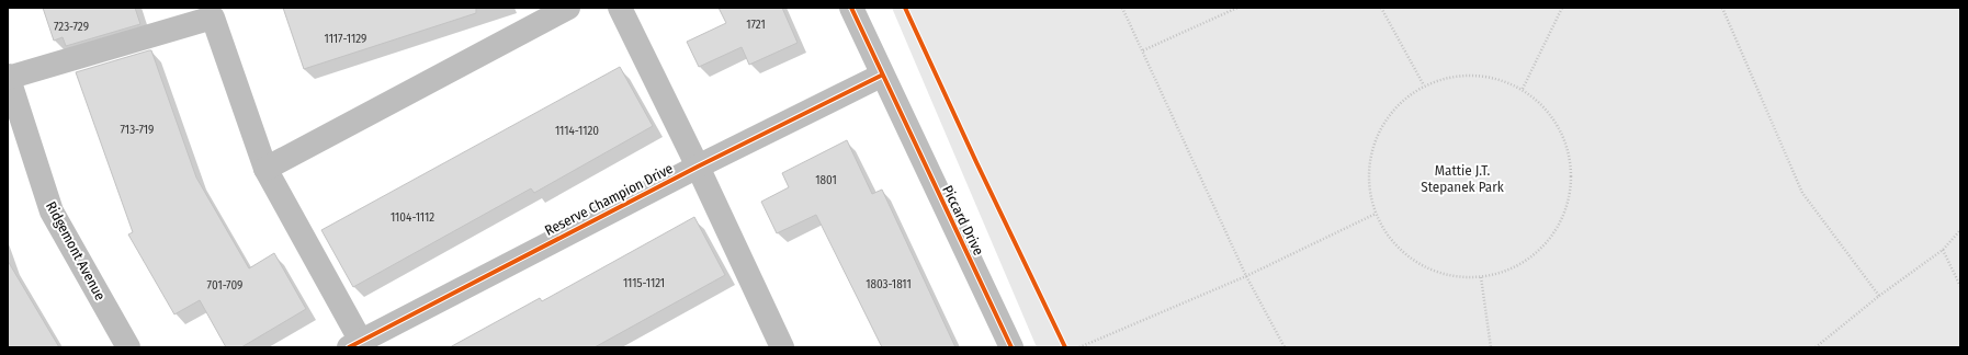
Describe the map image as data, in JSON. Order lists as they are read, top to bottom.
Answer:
{
  "streets": {
    "street": ["Reserve Champion Drive", "Piccard Drive", "Ridgemont Avenue"]
  },
  "crossings": [
    ["Reserve Champion Drive", "Piccard Drive"]
  ],
  "parks": ["Mattie J.T. Stepanek Park"],
  "house_numbers": [
    "1721",
    "723-729",
    "1117-1129",
    "713-719",
    "1114-1120",
    "1801",
    "1104-1112",
    "1115-1121",
    "1803-1811",
    "701-709"
  ]
}
